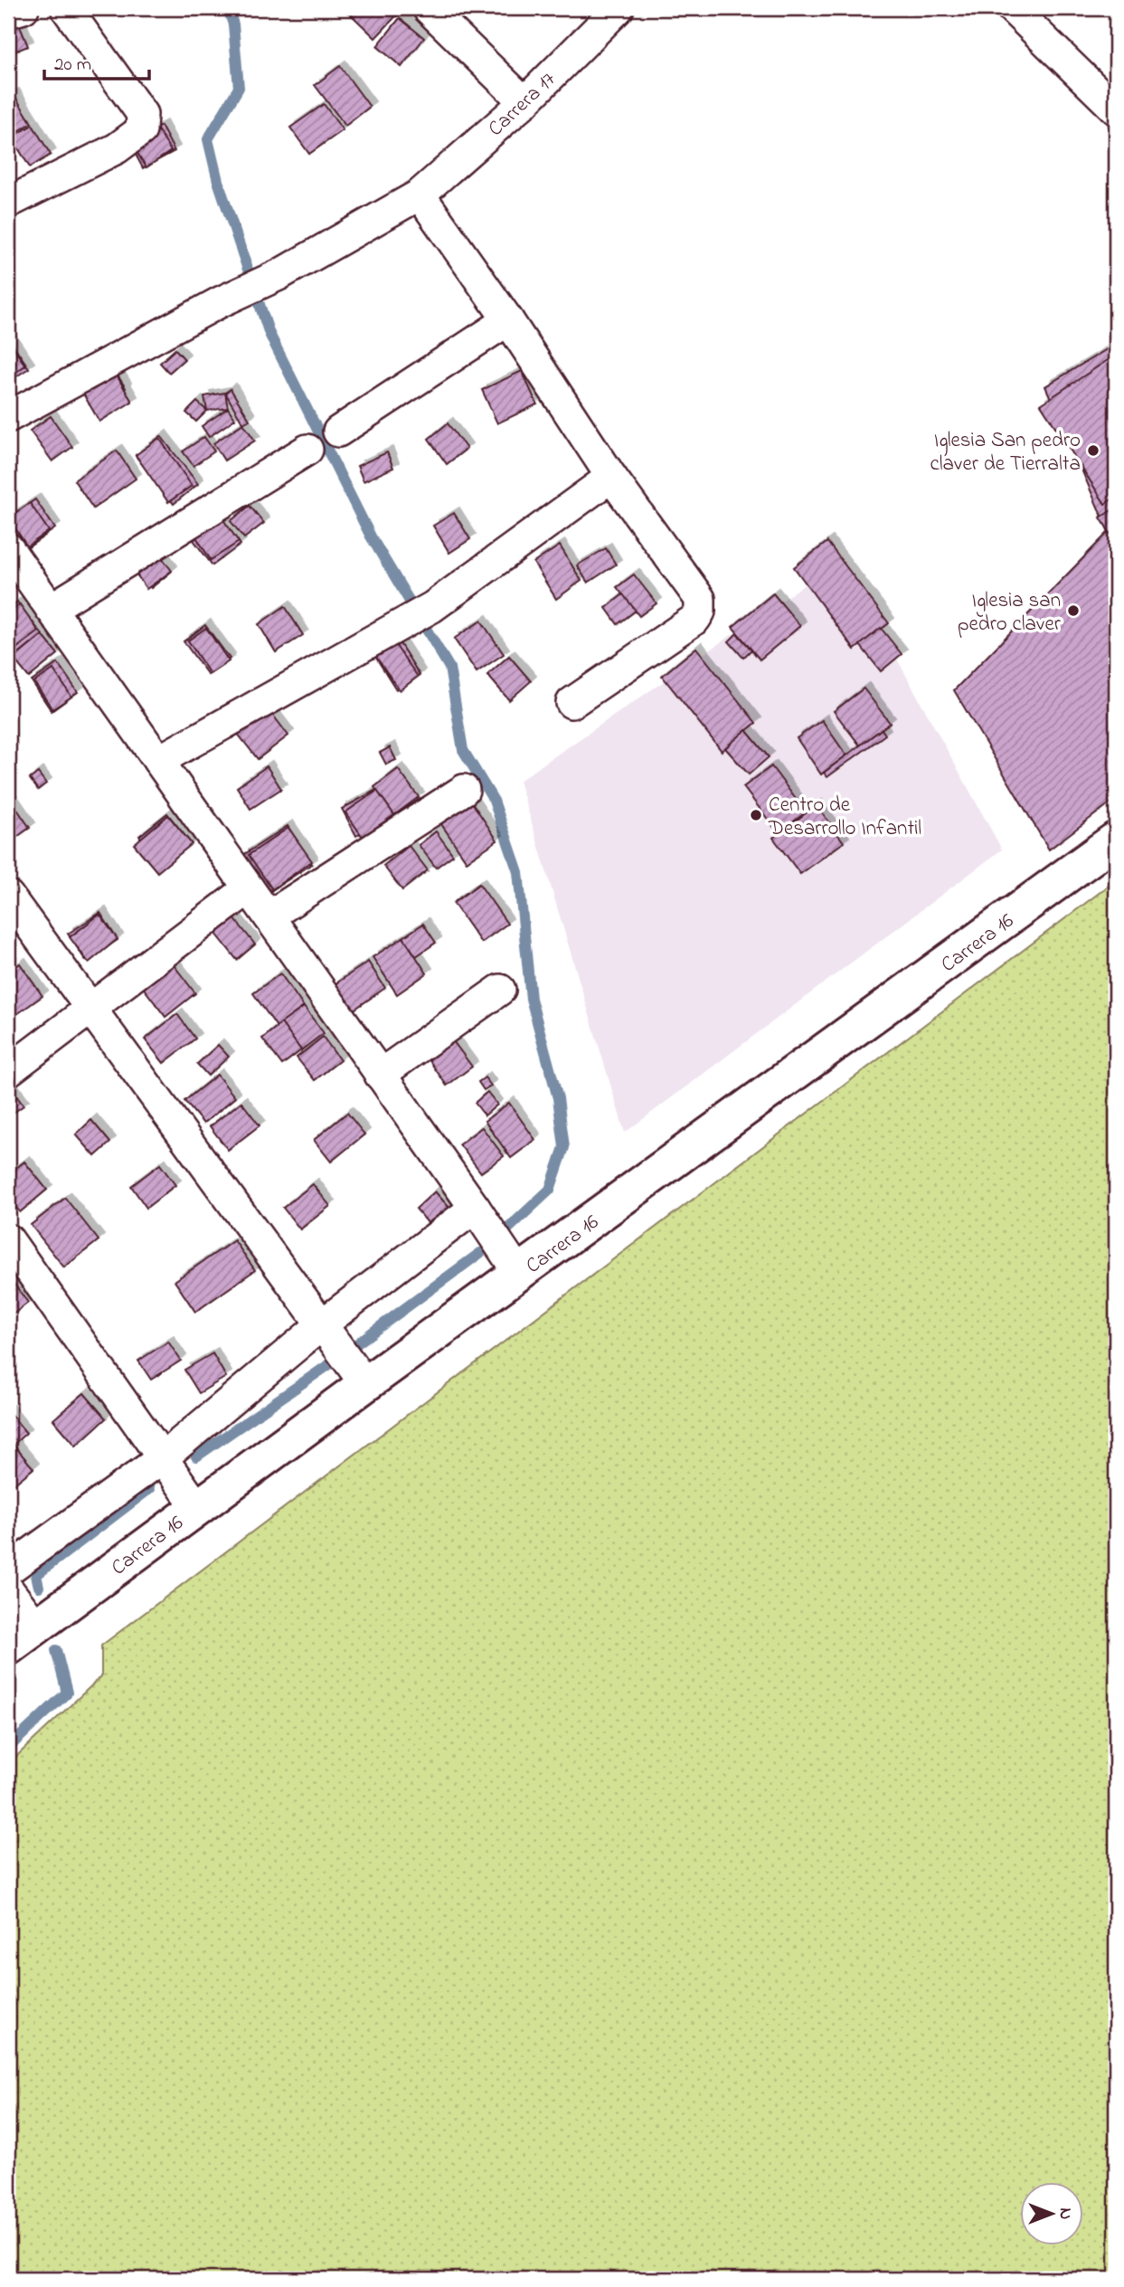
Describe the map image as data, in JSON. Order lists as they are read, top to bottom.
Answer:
{
  "streets": {
    "main road": ["Carrera 16"],
    "street": ["Carrera 17"]
  },
  "places": ["Iglesia San pedro claver de Tierralta", "Iglesia san pedro claver", "Centro de Desarrollo Infantil"],
  "scale_bar": "20 m",
  "north": "right"
}
